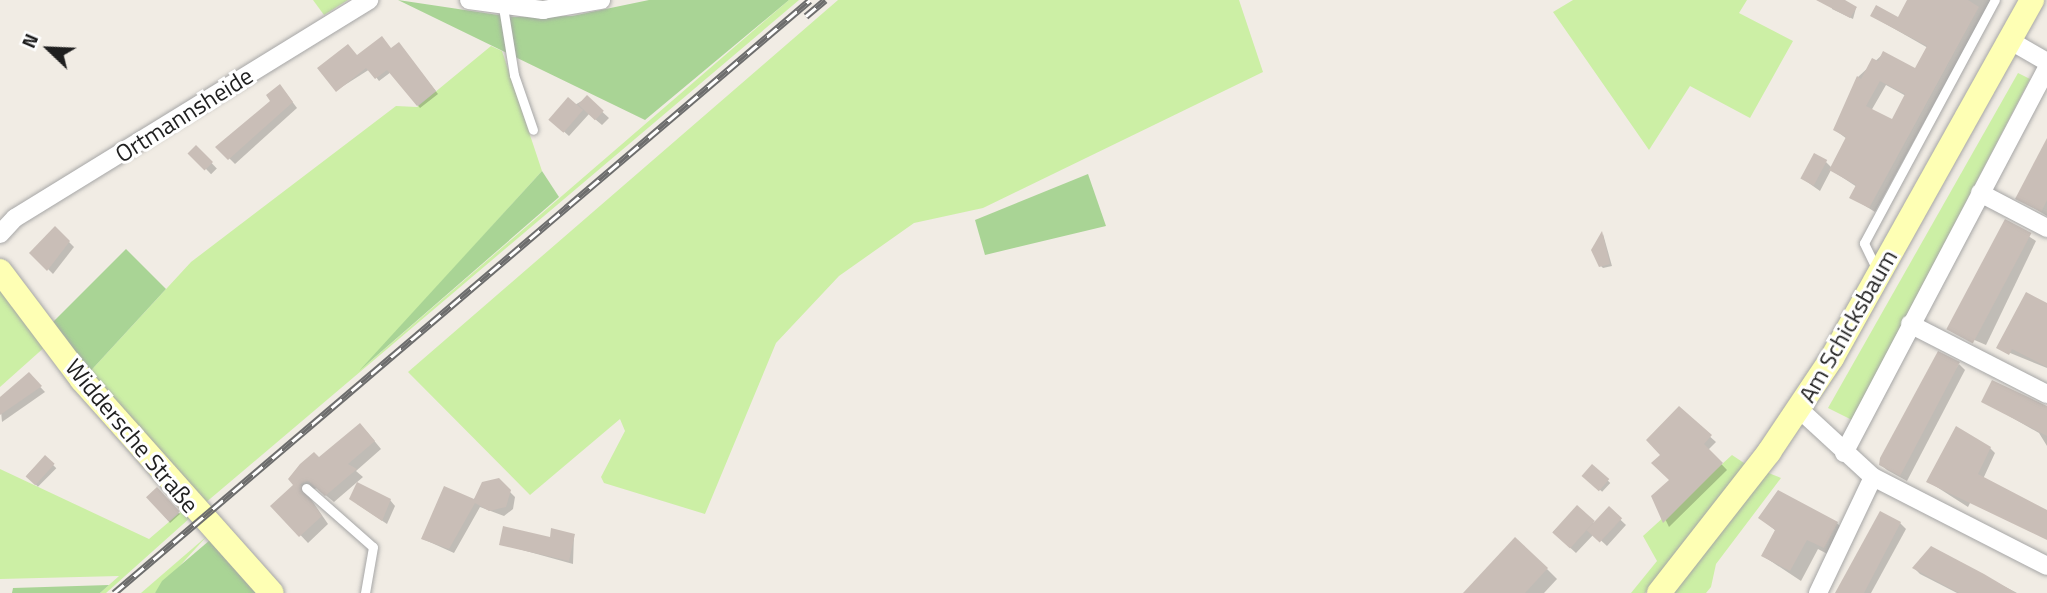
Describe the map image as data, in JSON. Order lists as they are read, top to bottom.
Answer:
{
  "streets": {
    "street": ["Ortmannsheide", "Am Schicksbaum", "Widdersche Straße"]
  },
  "north": "top left"
}
